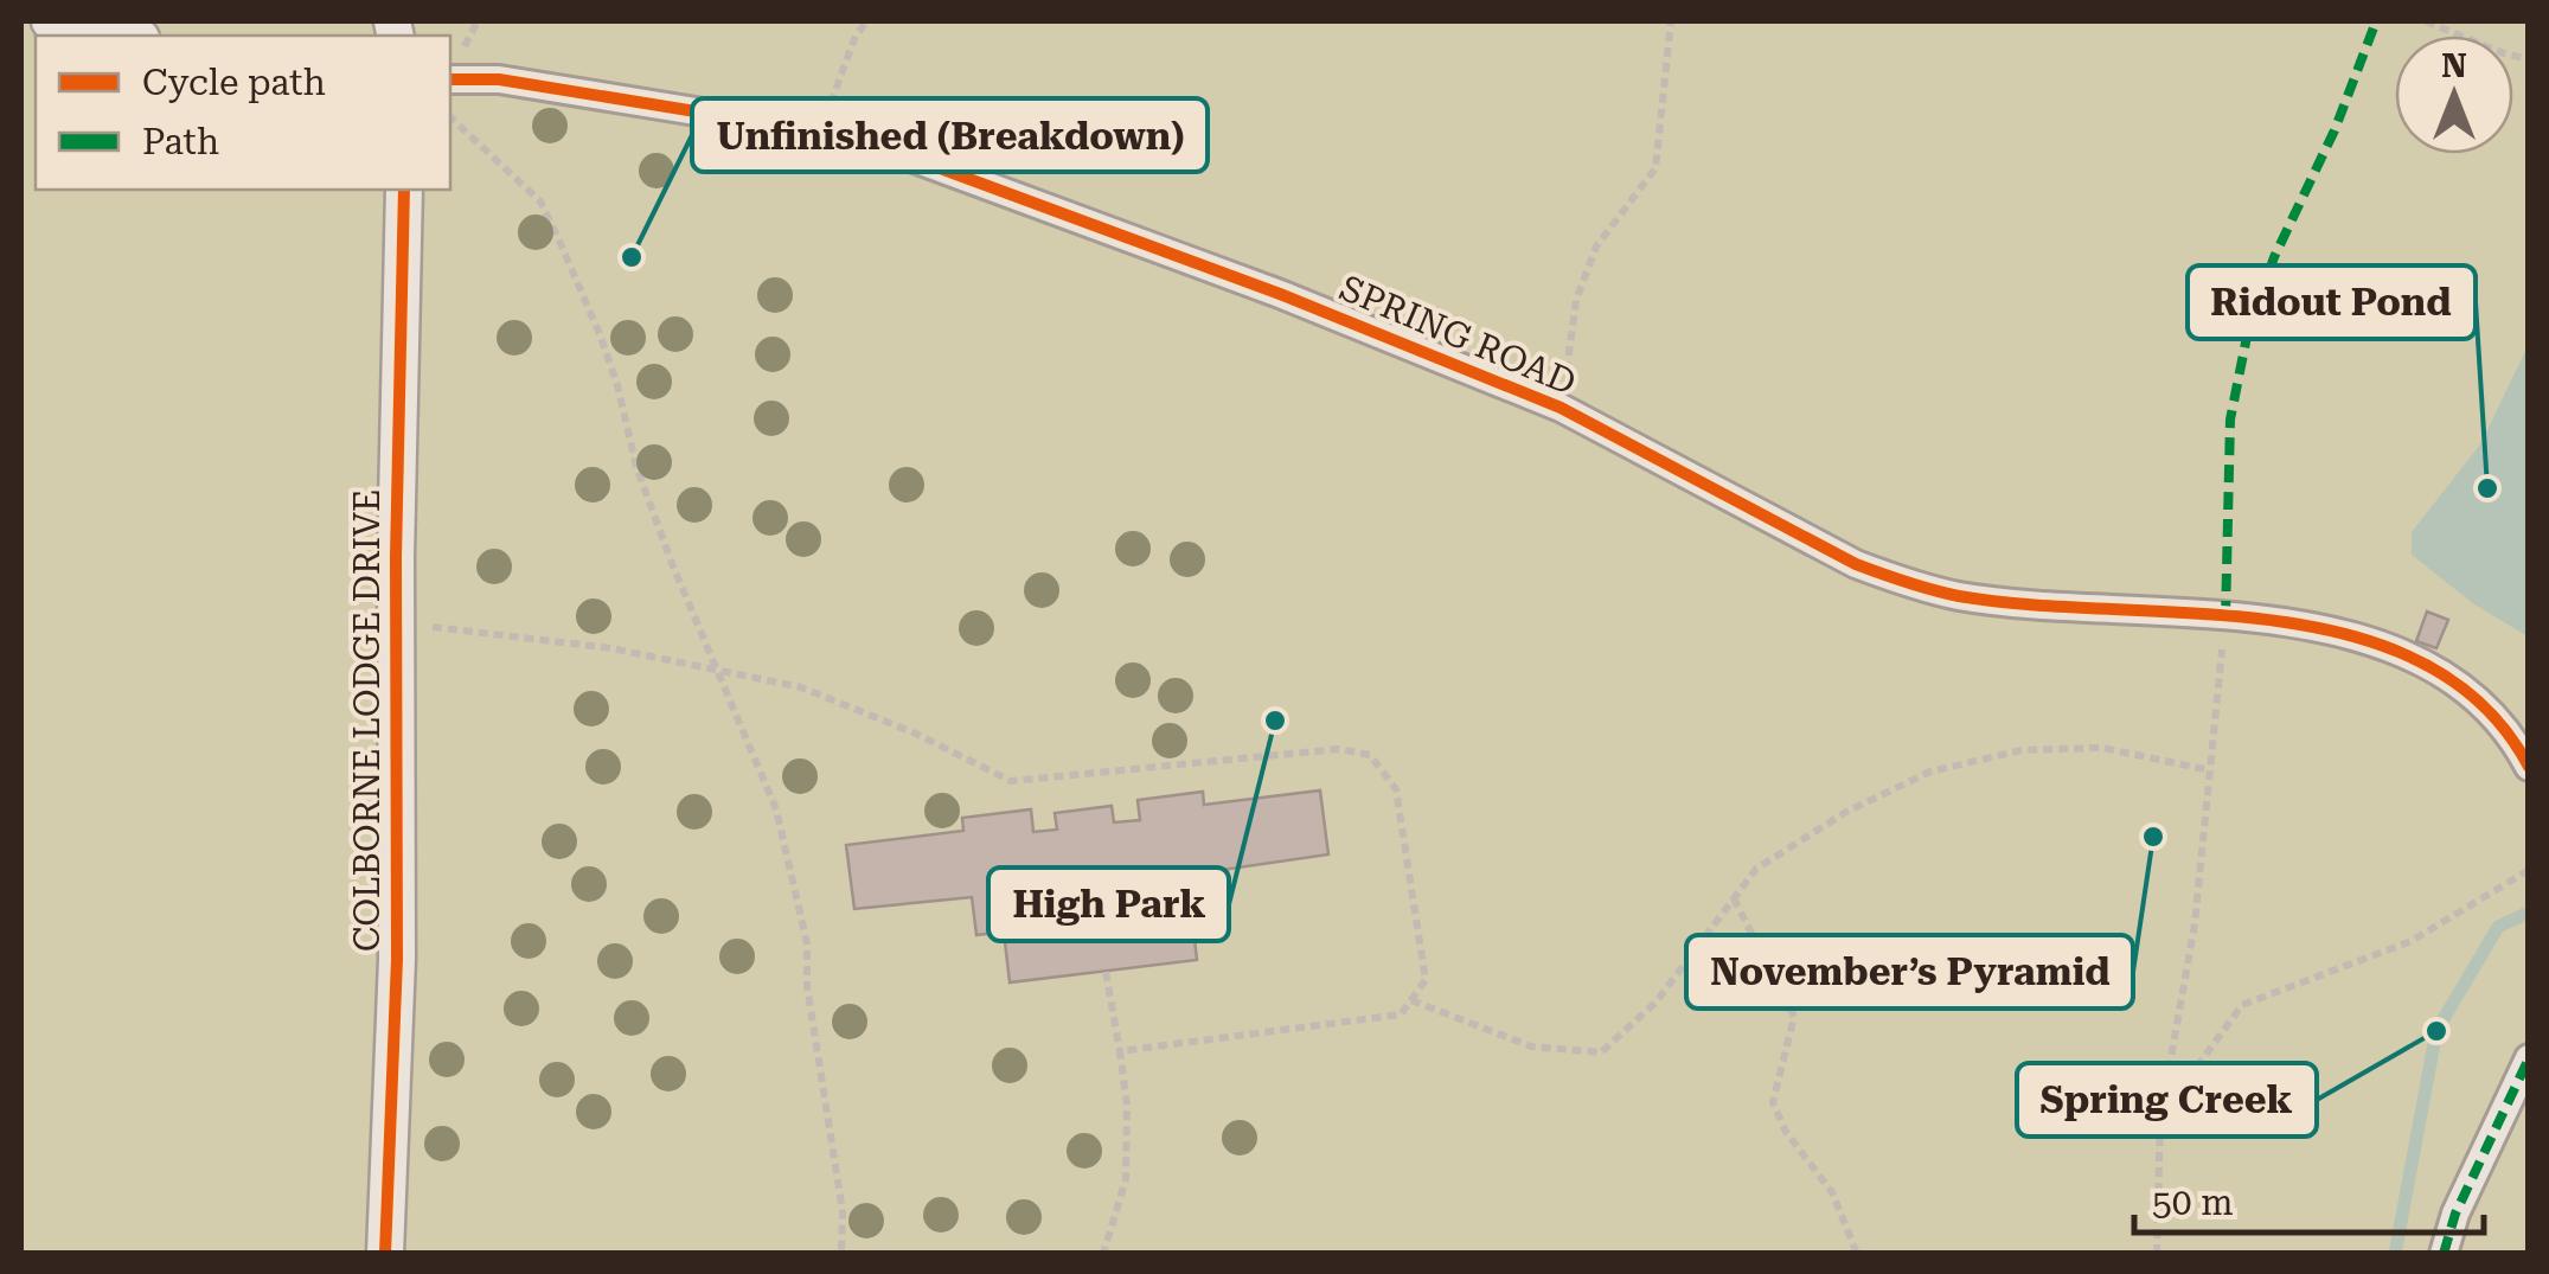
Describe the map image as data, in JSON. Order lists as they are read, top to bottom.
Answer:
{
  "streets": {
    "street": ["SPRING ROAD", "COLBORNE LODGE DRIVE"]
  },
  "places": [
    "Unfinished (Breakdown)",
    "Ridout Pond",
    "High Park",
    "November’s Pyramid",
    "Spring Creek"
  ],
  "legend": ["Cycle path", "Path"],
  "scale_bar": "50 m",
  "north": "top"
}
